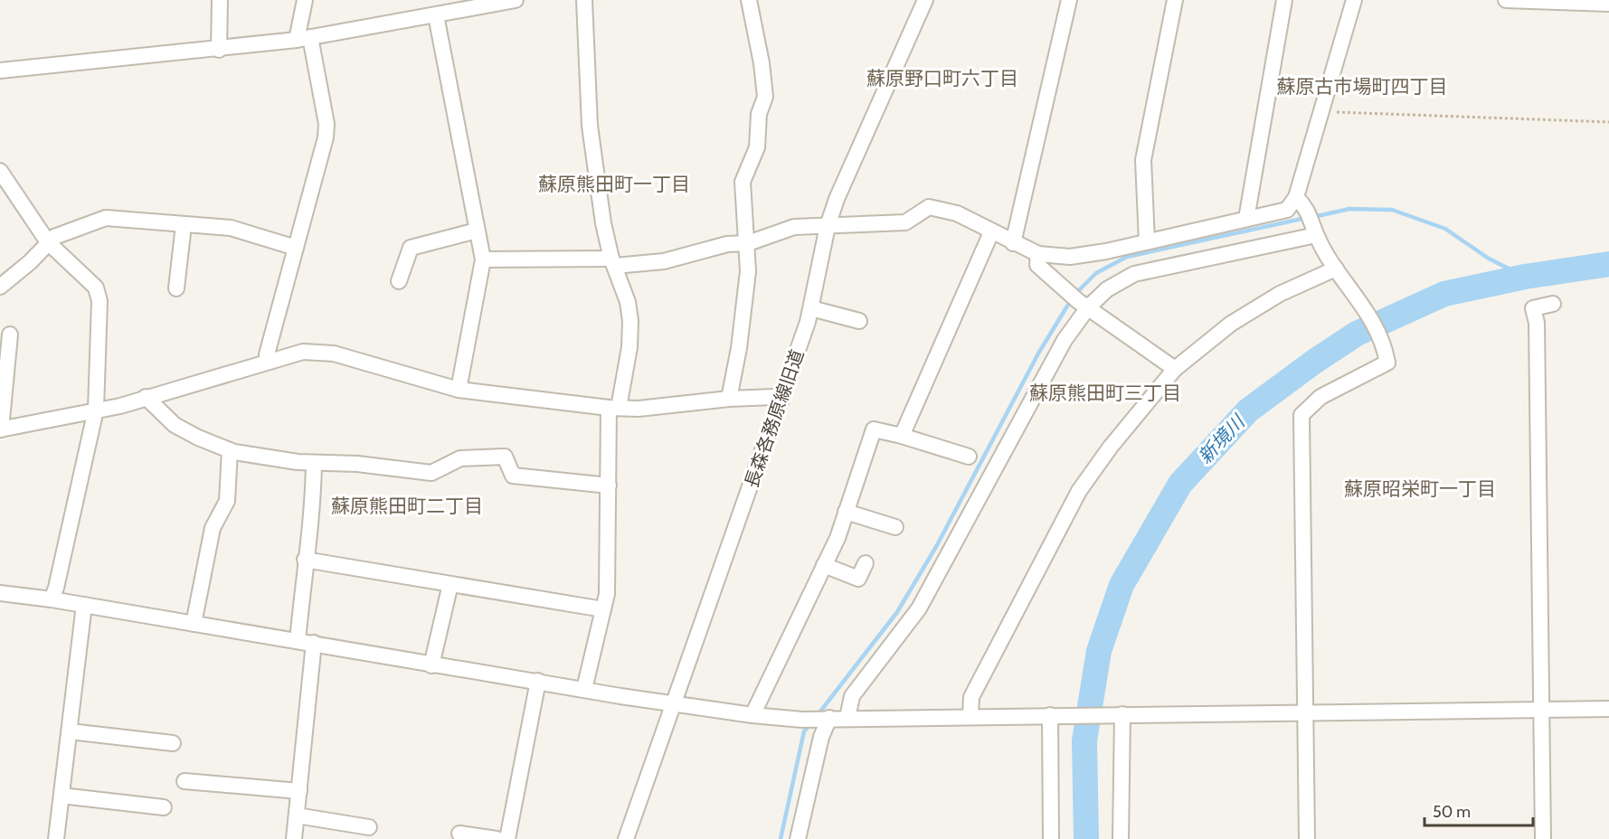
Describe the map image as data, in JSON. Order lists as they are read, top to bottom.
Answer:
{
  "streets": {
    "street": ["長森各務原線旧道"]
  },
  "districts": [
    "蘇原野口町六丁目",
    "蘇原古市場町四丁目",
    "蘇原熊田町一丁目",
    "蘇原熊田町三丁目",
    "蘇原昭栄町一丁目",
    "蘇原熊田町二丁目"
  ],
  "water": ["新境川"],
  "scale_bar": "50 m"
}
